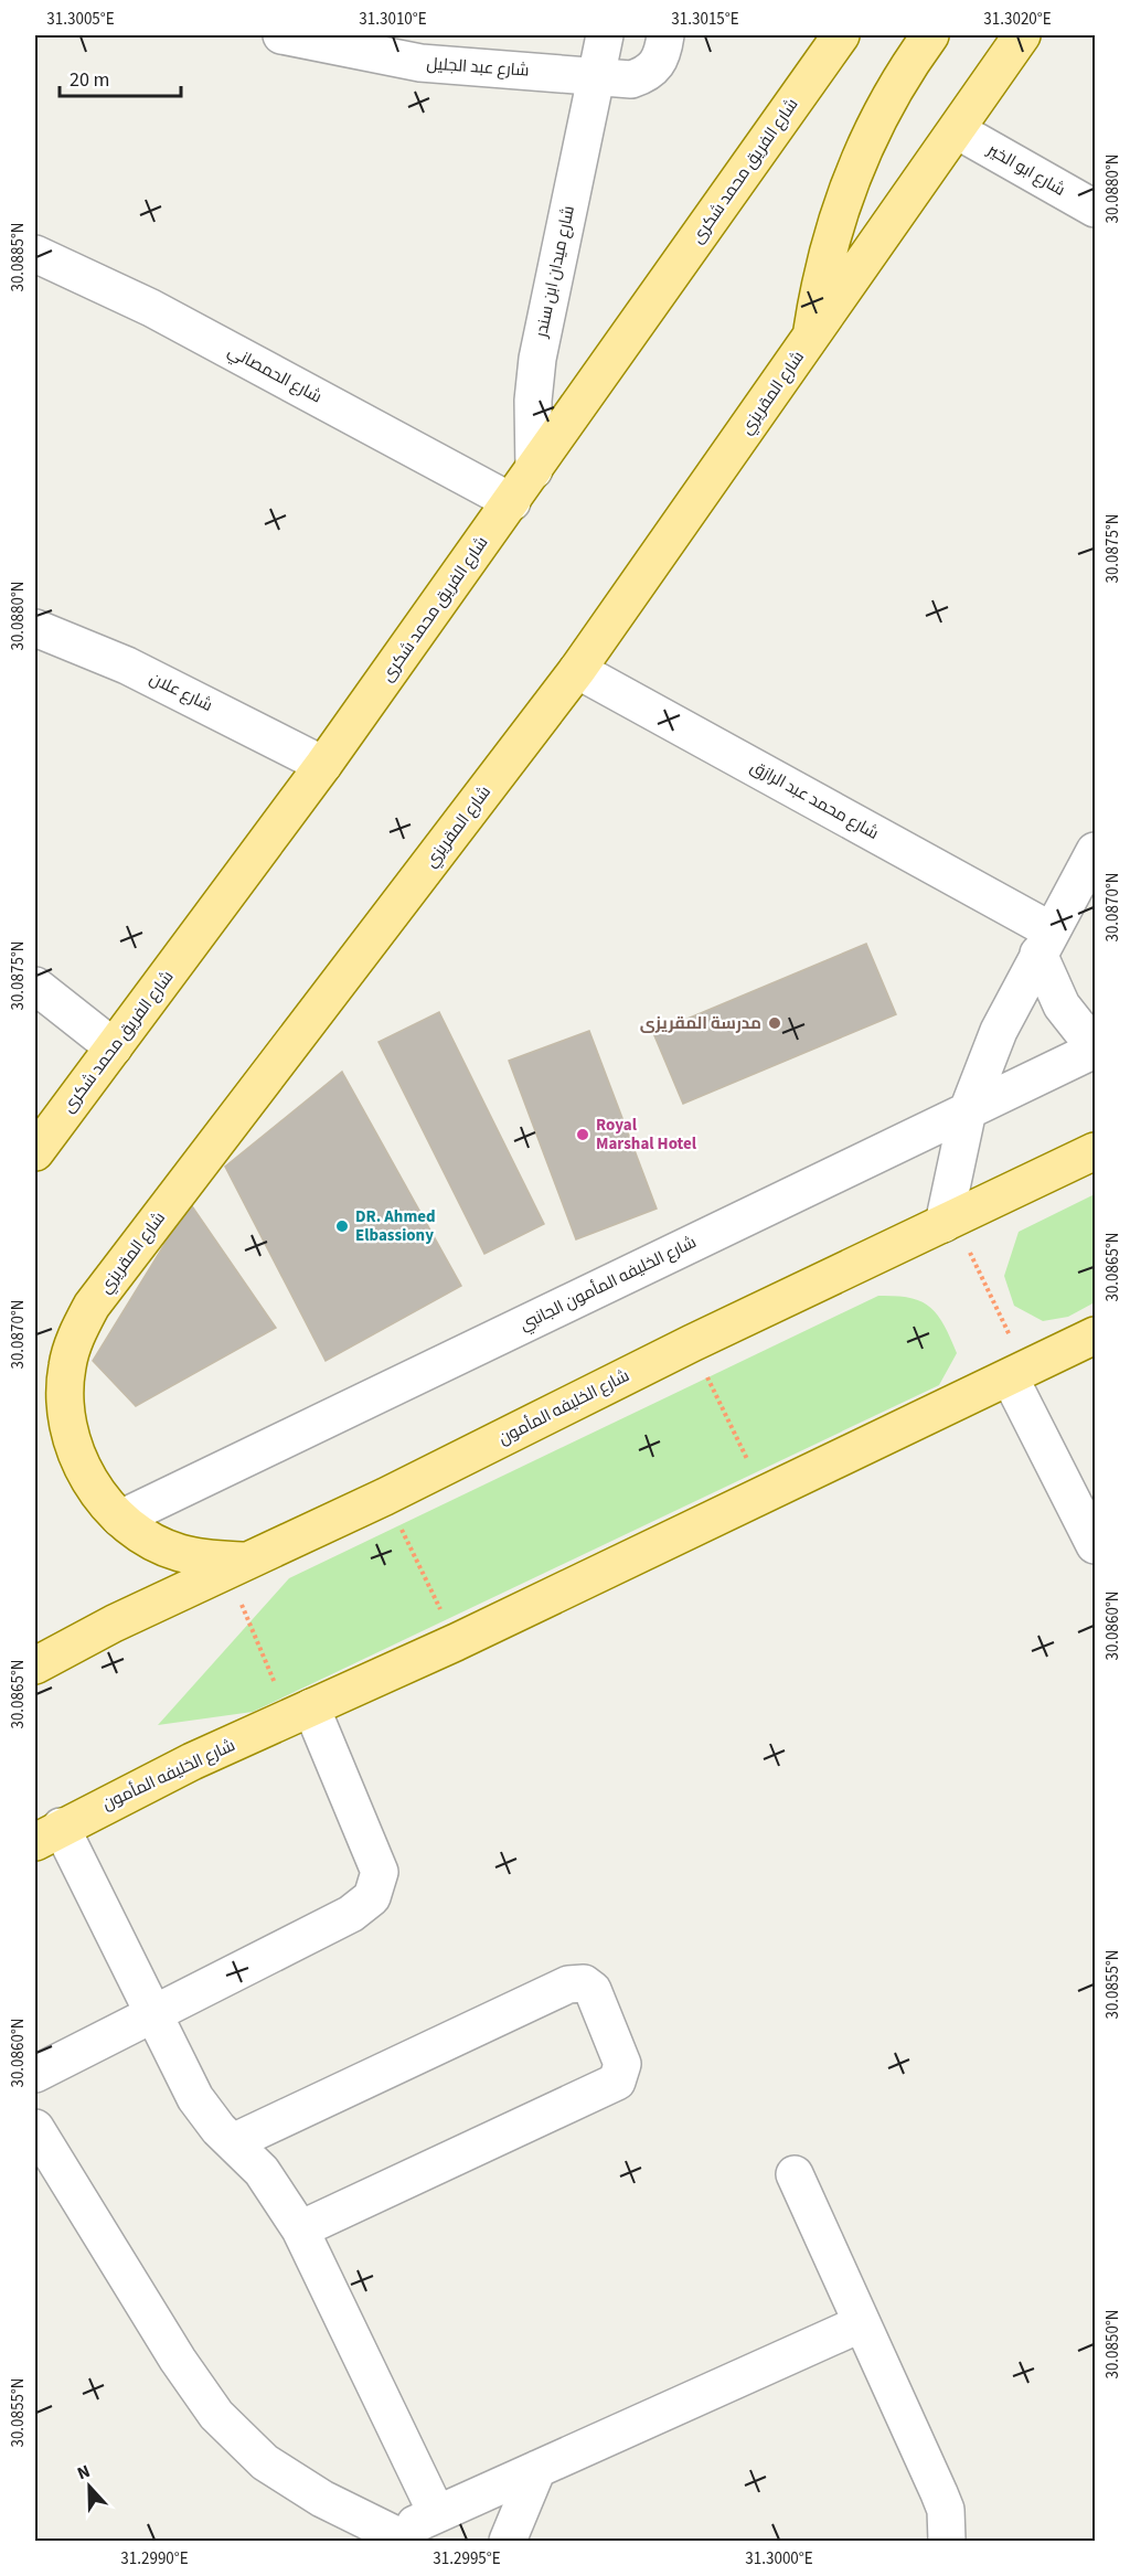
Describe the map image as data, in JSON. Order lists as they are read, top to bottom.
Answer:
{
  "streets": {
    "main road": ["شارع الفريق محمد شكرى", "شارع المقريزي", "شارع الخليفه المأمون"],
    "street": [
      "شارع عبد الجليل",
      "شارع ابو الخير",
      "شارع ميدان ابن سندر",
      "شارع الحمصاني",
      "شارع علان",
      "شارع محمد عبد الرازق",
      "شارع الخليفه المأمون الجانبي"
    ]
  },
  "crossings": [
    ["شارع عبد الجليل", "شارع ميدان ابن سندر"],
    ["شارع ابو الخير", "شارع المقريزي"],
    ["شارع الفريق محمد شكرى", "شارع ميدان ابن سندر"],
    ["شارع الفريق محمد شكرى", "شارع الحمصاني"],
    ["شارع الفريق محمد شكرى", "شارع علان"],
    ["شارع المقريزي", "شارع محمد عبد الرازق"],
    ["شارع المقريزي", "شارع الخليفه المأمون الجانبي"],
    ["شارع المقريزي", "شارع الخليفه المأمون"]
  ],
  "places": ["مدرسة المقريزى", "Royal Marshal Hotel", "DR. Ahmed Elbassiony"],
  "scale_bar": "20 m",
  "north": "top",
  "coordinates": [
    "31.3005°E",
    "31.3010°E",
    "31.3015°E",
    "31.3020°E",
    "30.0880°N",
    "30.0885°N",
    "30.0875°N",
    "30.0870°N",
    "30.0865°N",
    "30.0860°N",
    "30.0855°N",
    "30.0850°N",
    "31.2990°E",
    "31.2995°E",
    "31.3000°E"
  ]
}
